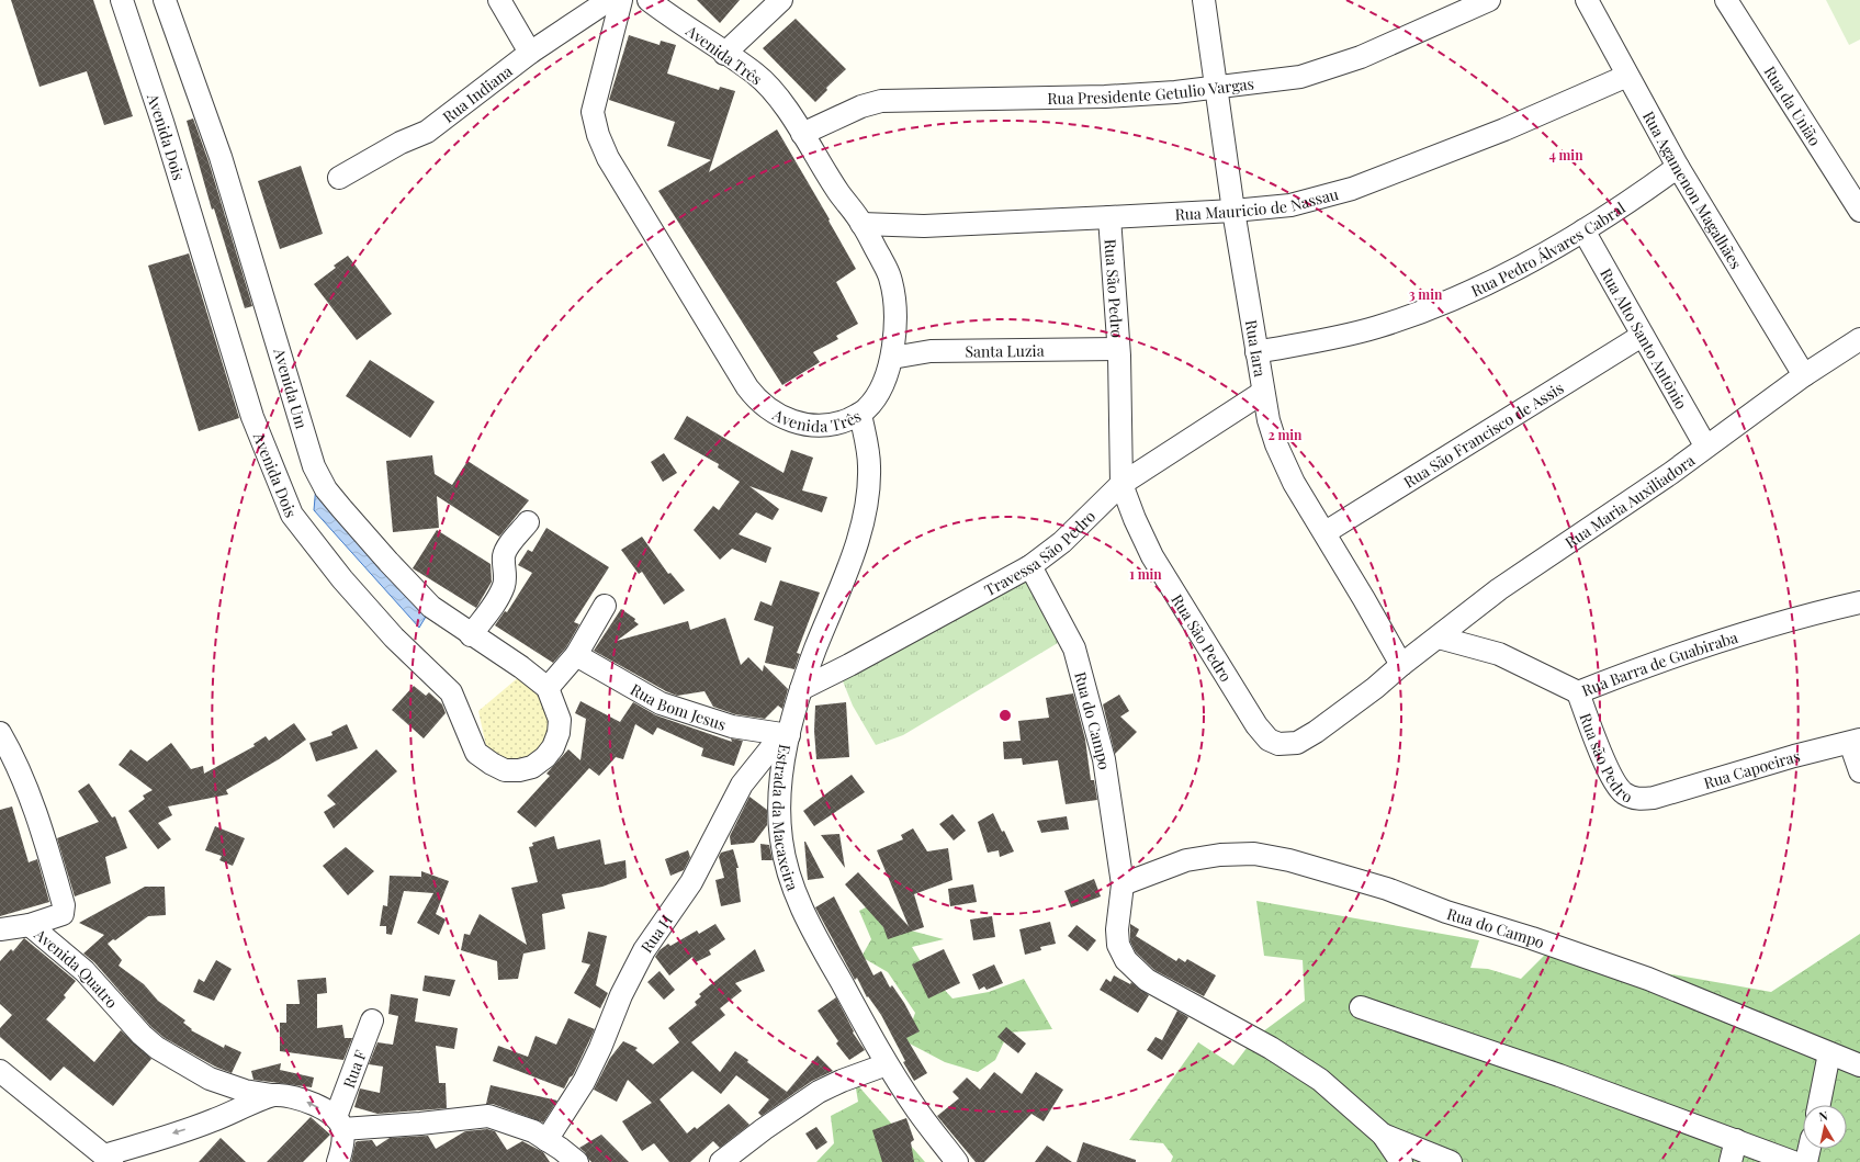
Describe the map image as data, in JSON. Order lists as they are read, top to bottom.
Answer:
{
  "streets": {
    "street": [
      "Avenida Três",
      "Rua Presidente Getulio Vargas",
      "Rua Indiana",
      "Rua da União",
      "Avenida Dois",
      "Rua Agamenon Magalhães",
      "Rua Mauricio de Nassau",
      "Rua Pedro Álvares Cabral",
      "Rua São Pedro",
      "Rua Alto Santo Antônio",
      "Rua Iara",
      "Santa Luzia",
      "Avenida Um",
      "Rua São Francisco de Assis",
      "Rua Maria Auxiliadora",
      "Travessa São Pedro",
      "Rua Barra de Guabiraba",
      "Rua Bom Jesus",
      "Rua do Campo",
      "Rua são Pedro",
      "Rua Capoeiras",
      "Estrada da Macaxeira",
      "Rua H",
      "Avenida Quatro",
      "Rua F"
    ]
  },
  "crossings": [
    ["Avenida Três", "Rua Presidente Getulio Vargas"],
    ["Avenida Três", "Rua Mauricio de Nassau"],
    ["Avenida Três", "Santa Luzia"],
    ["Avenida Três", "Estrada da Macaxeira"],
    ["Rua Presidente Getulio Vargas", "Rua Iara"],
    ["Avenida Dois", "Avenida Um"],
    ["Rua Agamenon Magalhães", "Rua Mauricio de Nassau"],
    ["Rua Agamenon Magalhães", "Rua Pedro Álvares Cabral"],
    ["Rua Agamenon Magalhães", "Rua Maria Auxiliadora"],
    ["Rua Mauricio de Nassau", "Rua São Pedro"],
    ["Rua Mauricio de Nassau", "Rua Iara"],
    ["Rua Pedro Álvares Cabral", "Rua Alto Santo Antônio"],
    ["Rua Pedro Álvares Cabral", "Rua Iara"],
    ["Rua São Pedro", "Rua Iara"],
    ["Rua São Pedro", "Santa Luzia"],
    ["Rua São Pedro", "Rua Maria Auxiliadora"],
    ["Rua São Pedro", "Travessa São Pedro"],
    ["Rua Alto Santo Antônio", "Rua São Francisco de Assis"],
    ["Rua Alto Santo Antônio", "Rua Maria Auxiliadora"],
    ["Rua Iara", "Rua São Francisco de Assis"],
    ["Rua Iara", "Rua Maria Auxiliadora"],
    ["Rua Iara", "Travessa São Pedro"],
    ["Rua Maria Auxiliadora", "Rua Barra de Guabiraba"],
    ["Travessa São Pedro", "Rua do Campo"],
    ["Travessa São Pedro", "Estrada da Macaxeira"],
    ["Rua Barra de Guabiraba", "Rua são Pedro"],
    ["Rua Bom Jesus", "Estrada da Macaxeira"],
    ["Rua Bom Jesus", "Rua H"],
    ["Rua são Pedro", "Rua Capoeiras"],
    ["Estrada da Macaxeira", "Rua H"],
    ["Avenida Quatro", "Rua F"]
  ],
  "north": "top",
  "rings": [
    "4 min",
    "3 min",
    "2 min",
    "1 min"
  ]
}
